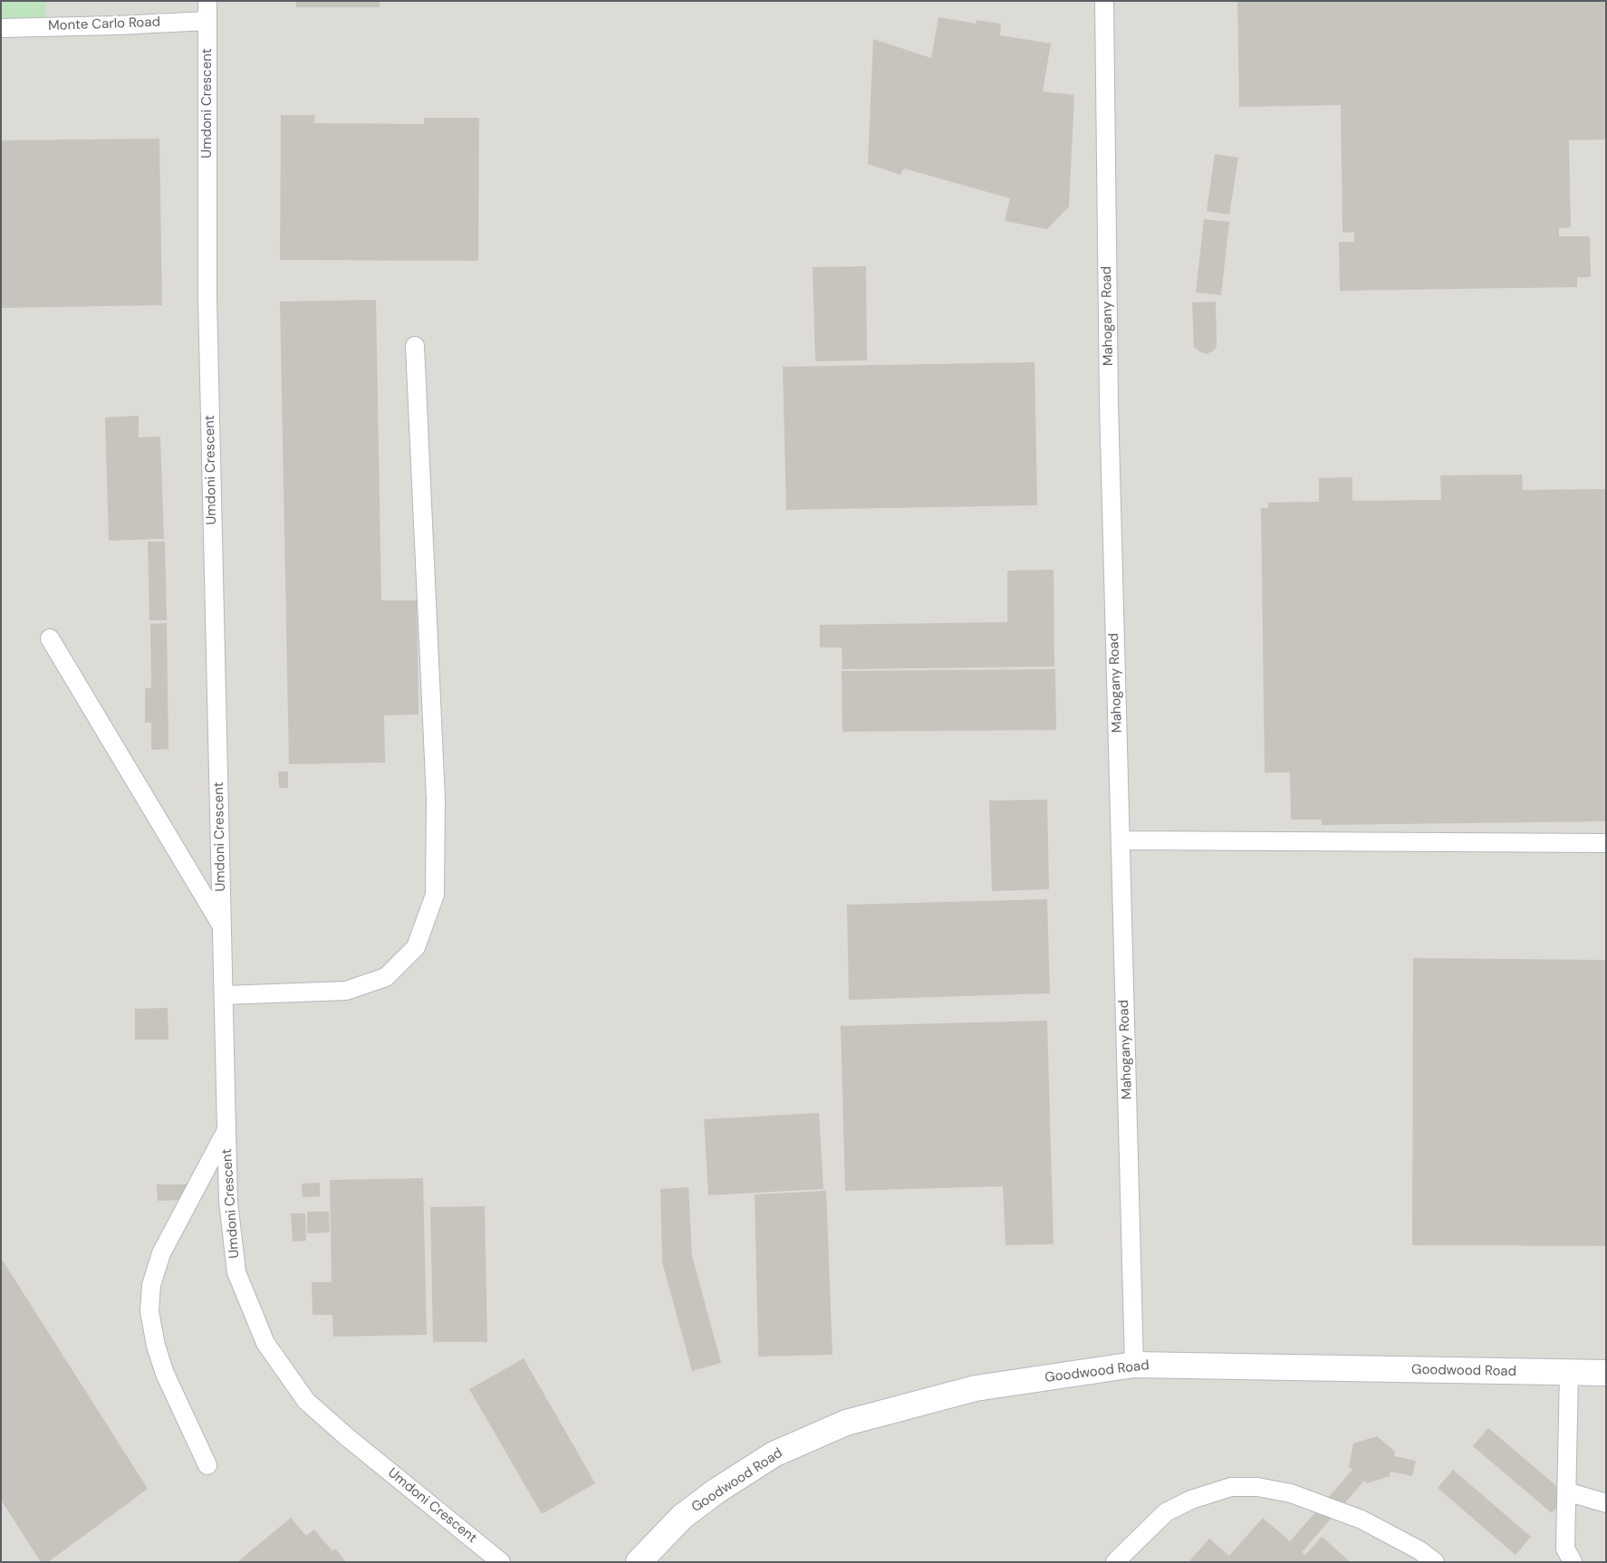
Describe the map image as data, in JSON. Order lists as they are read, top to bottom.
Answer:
{
  "streets": {
    "street": ["Goodwood Road"],
    "lane": ["Monte Carlo Road", "Umdoni Crescent", "Mahogany Road"]
  },
  "crossings": [
    ["Monte Carlo Road", "Umdoni Crescent"],
    ["Mahogany Road", "Goodwood Road"]
  ]
}
